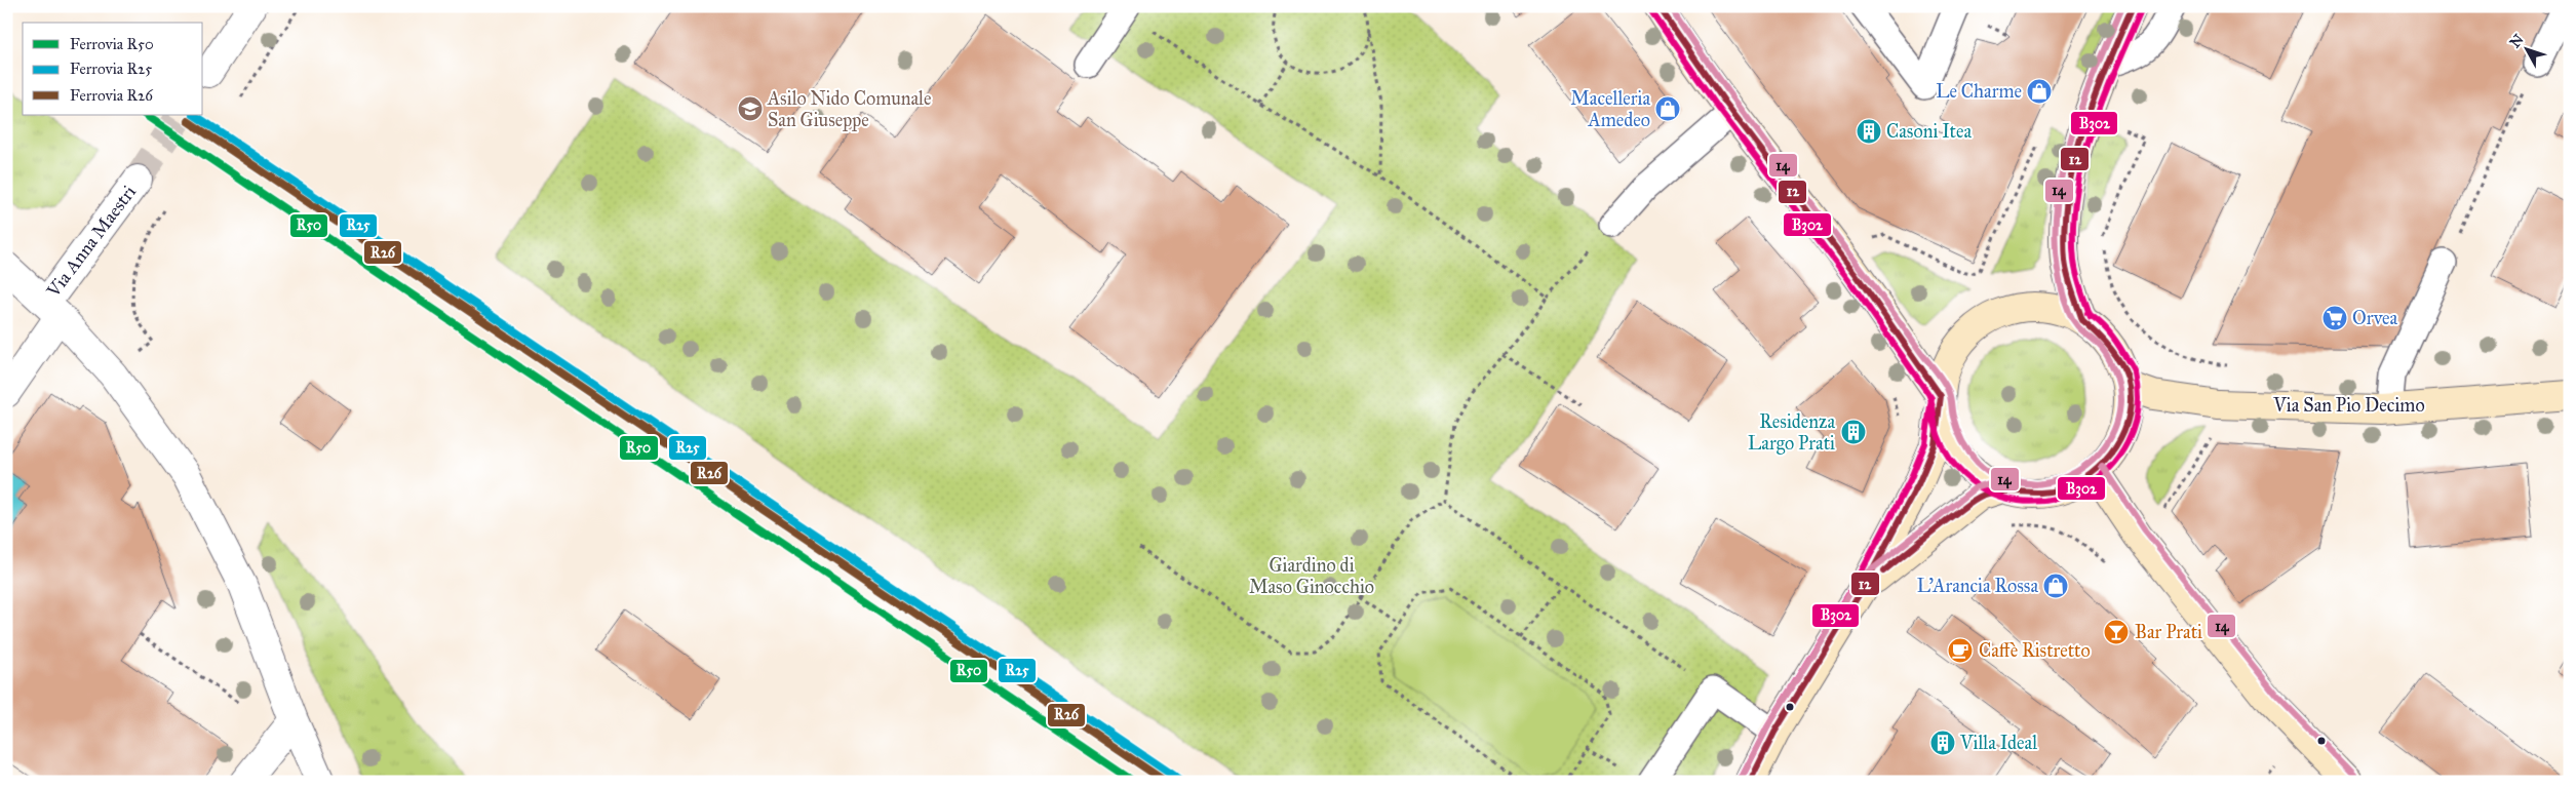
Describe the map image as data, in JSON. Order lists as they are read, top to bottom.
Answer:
{
  "streets": {
    "street": ["Via Anna Maestri", "Via San Pio Decimo"]
  },
  "parks": ["Giardino di Maso Ginocchio"],
  "places": {
    "shop": ["Le Charme", "Macelleria Amedeo", "L'Arancia Rossa"],
    "school or university": ["Asilo Nido Comunale San Giuseppe"],
    "building": ["Casoni Itea", "Residenza Largo Prati", "Villa Ideal"],
    "supermarket": ["Orvea"],
    "bar": ["Bar Prati"],
    "cafe": ["Caffè Ristretto"]
  },
  "lines": [
    "transit line 12",
    "transit line 14",
    "transit line B302",
    "rail line R50",
    "rail line R25",
    "rail line R26"
  ],
  "legend": ["Ferrovia R50", "Ferrovia R25", "Ferrovia R26"],
  "north": "top left"
}
